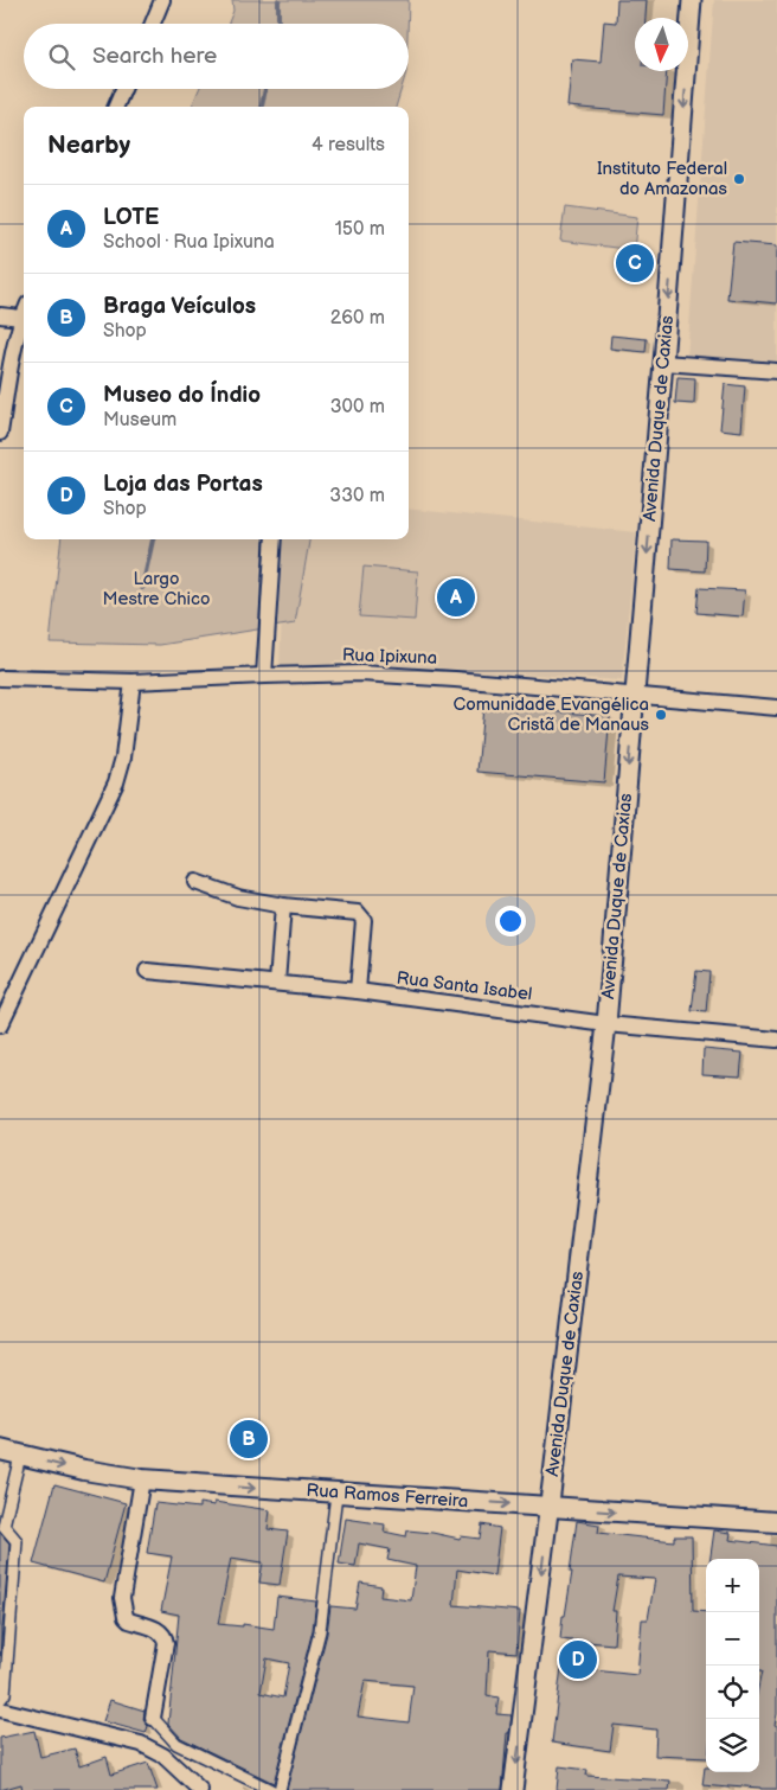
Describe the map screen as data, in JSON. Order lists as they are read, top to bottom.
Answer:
{
  "streets": {
    "main road": ["Rua Ramos Ferreira"],
    "street": ["Avenida Duque de Caxias", "Rua Ipixuna", "Rua Santa Isabel"]
  },
  "crossings": [
    ["Avenida Duque de Caxias", "Rua Ipixuna"],
    ["Avenida Duque de Caxias", "Rua Santa Isabel"],
    ["Avenida Duque de Caxias", "Rua Ramos Ferreira"]
  ],
  "one_way": ["Avenida Duque de Caxias", "Rua Ramos Ferreira"],
  "parks": ["Largo Mestre Chico"],
  "places": ["Instituto Federal do Amazonas", "Comunidade Evangélica Cristã de Manaus"],
  "north": "bottom",
  "page": {
    "search": "Search here",
    "heading": ["Nearby", "4 results"],
    "list": [
      {
        "mark": "A",
        "name": "LOTE",
        "note": "School · Rua Ipixuna",
        "value": "150 m"
      },
      {
        "mark": "B",
        "name": "Braga Veículos",
        "note": "Shop",
        "value": "260 m"
      },
      {
        "mark": "C",
        "name": "Museo do Índio",
        "note": "Museum",
        "value": "300 m"
      },
      {
        "mark": "D",
        "name": "Loja das Portas",
        "note": "Shop",
        "value": "330 m"
      }
    ],
    "pins": [
      "C",
      "A",
      "B",
      "D"
    ],
    "map_buttons": ["+", "−"]
  }
}
